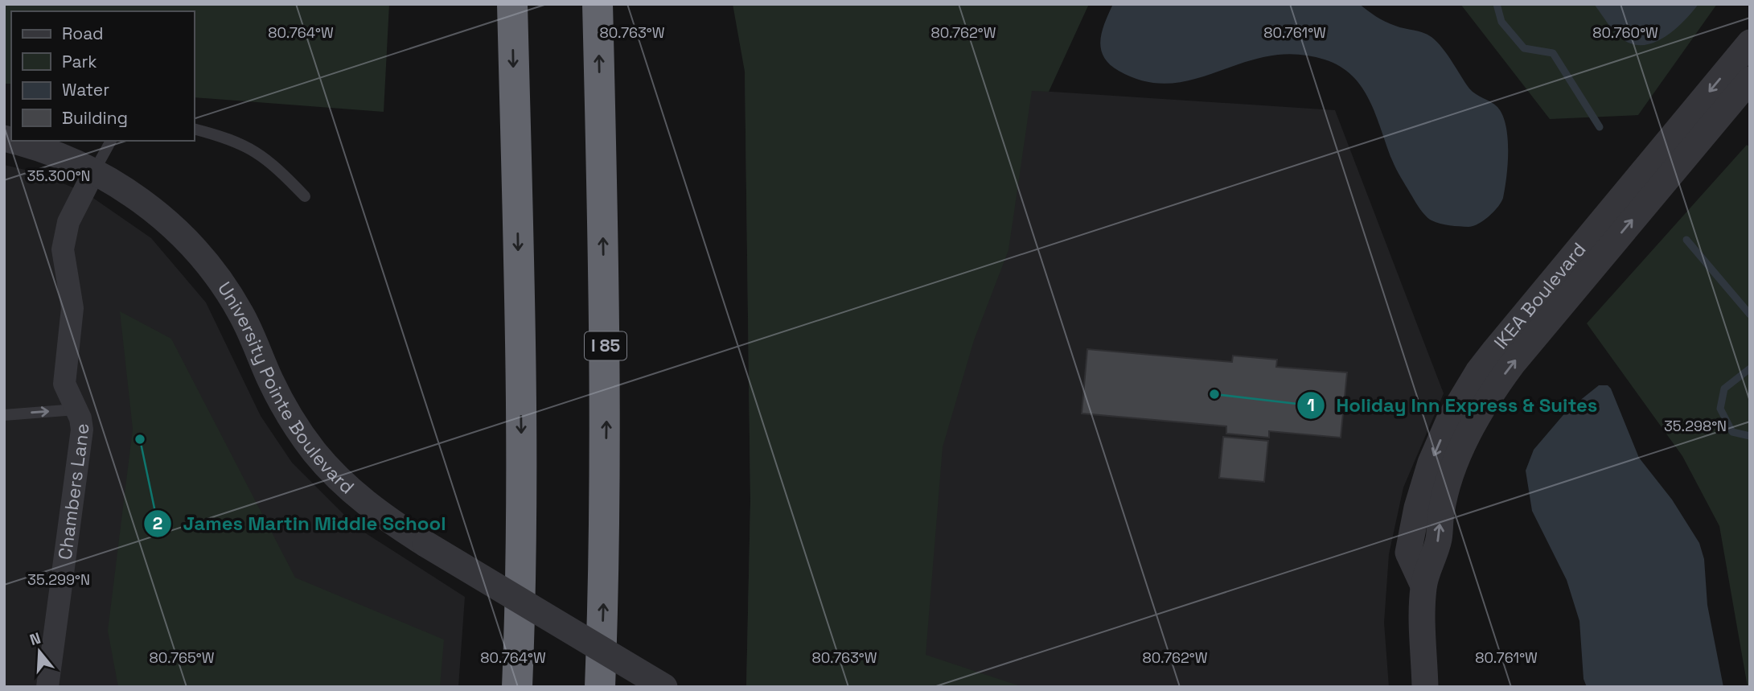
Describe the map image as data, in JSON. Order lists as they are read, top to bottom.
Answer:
{
  "streets": {
    "highway": ["I 85"],
    "street": ["IKEA Boulevard", "University Pointe Boulevard", "Chambers Lane"]
  },
  "crossings": [
    ["University Pointe Boulevard", "Chambers Lane"]
  ],
  "places": ["Holiday Inn Express & Suites", "James Martin Middle School"],
  "legend": [
    "Road",
    "Park",
    "Water",
    "Building"
  ],
  "north": "top",
  "coordinates": [
    "80.764°W",
    "80.763°W",
    "80.762°W",
    "80.761°W",
    "80.760°W",
    "35.300°N",
    "35.298°N",
    "35.299°N",
    "80.765°W"
  ]
}
